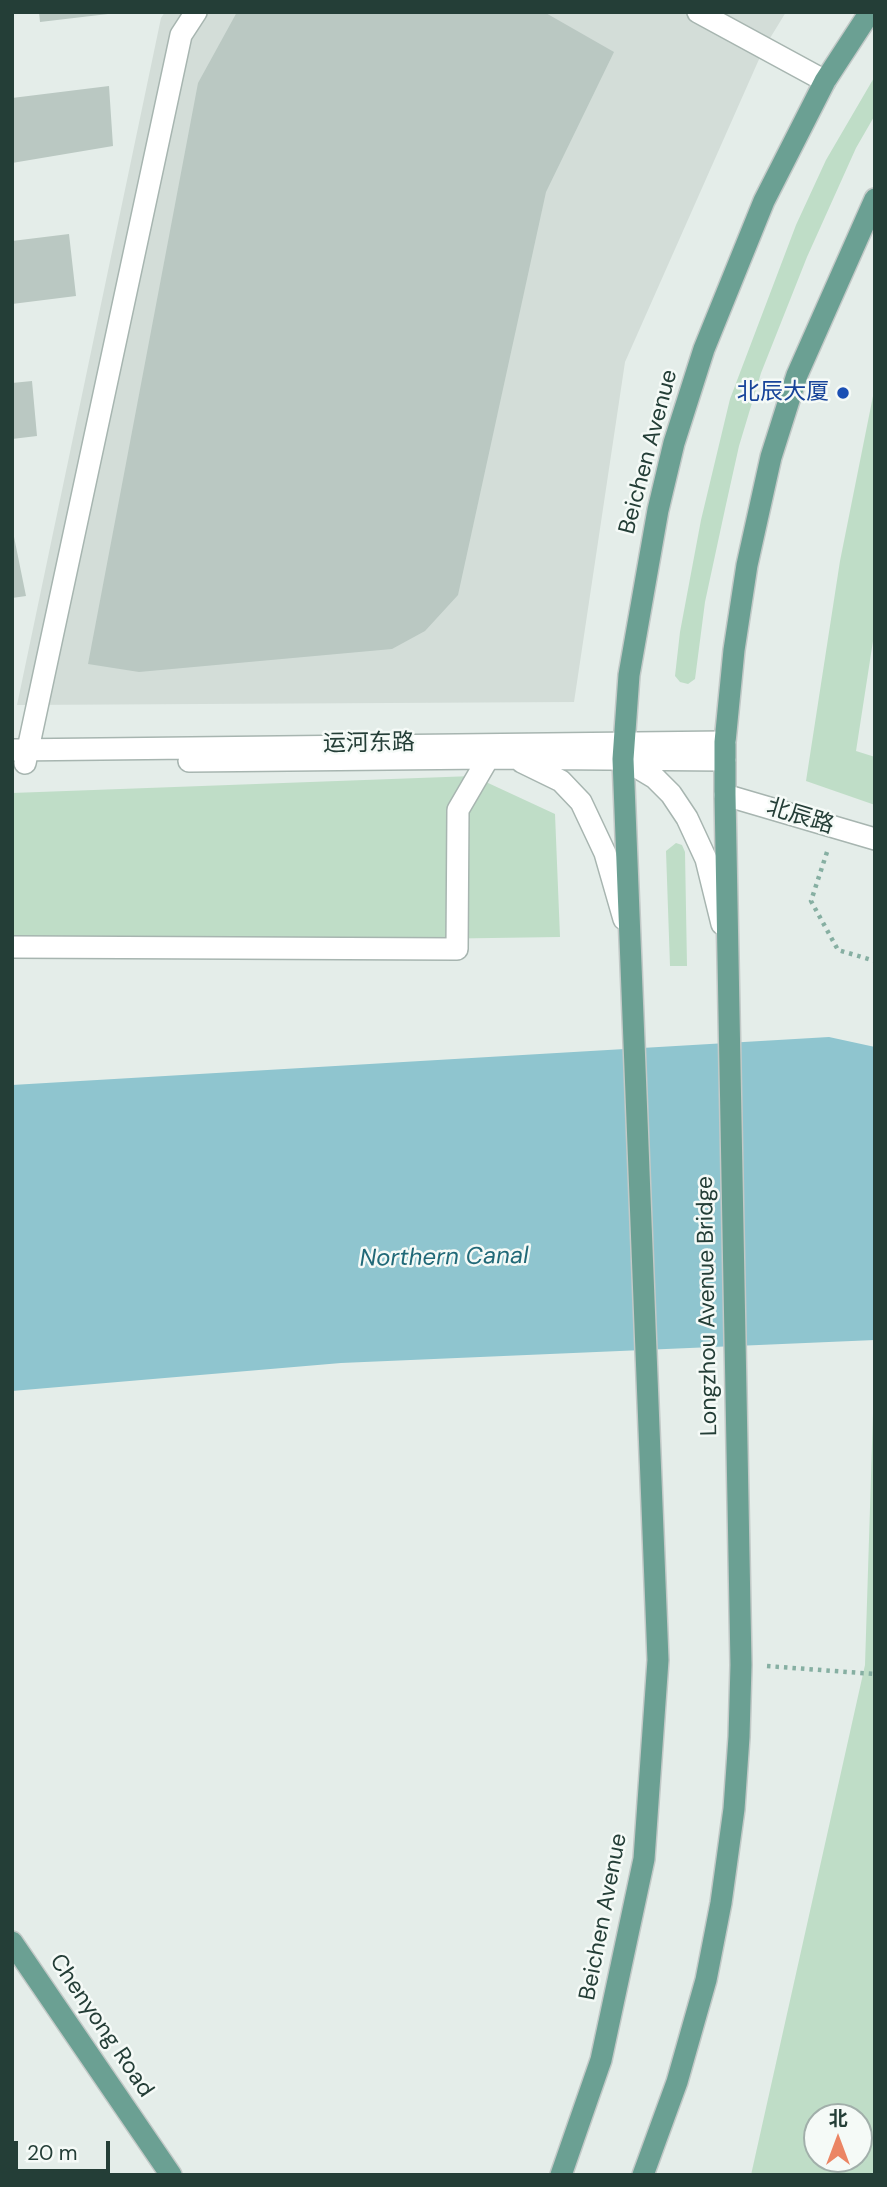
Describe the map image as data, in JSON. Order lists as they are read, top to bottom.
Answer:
{
  "streets": {
    "main road": ["Beichen Avenue", "Longzhou Avenue Bridge", "Chenyong Road"],
    "street": ["运河东路", "北辰路"]
  },
  "crossings": [
    ["Beichen Avenue", "运河东路"]
  ],
  "water": ["Northern Canal"],
  "places": ["北辰大厦"],
  "scale_bar": "20 m",
  "north": "top"
}
